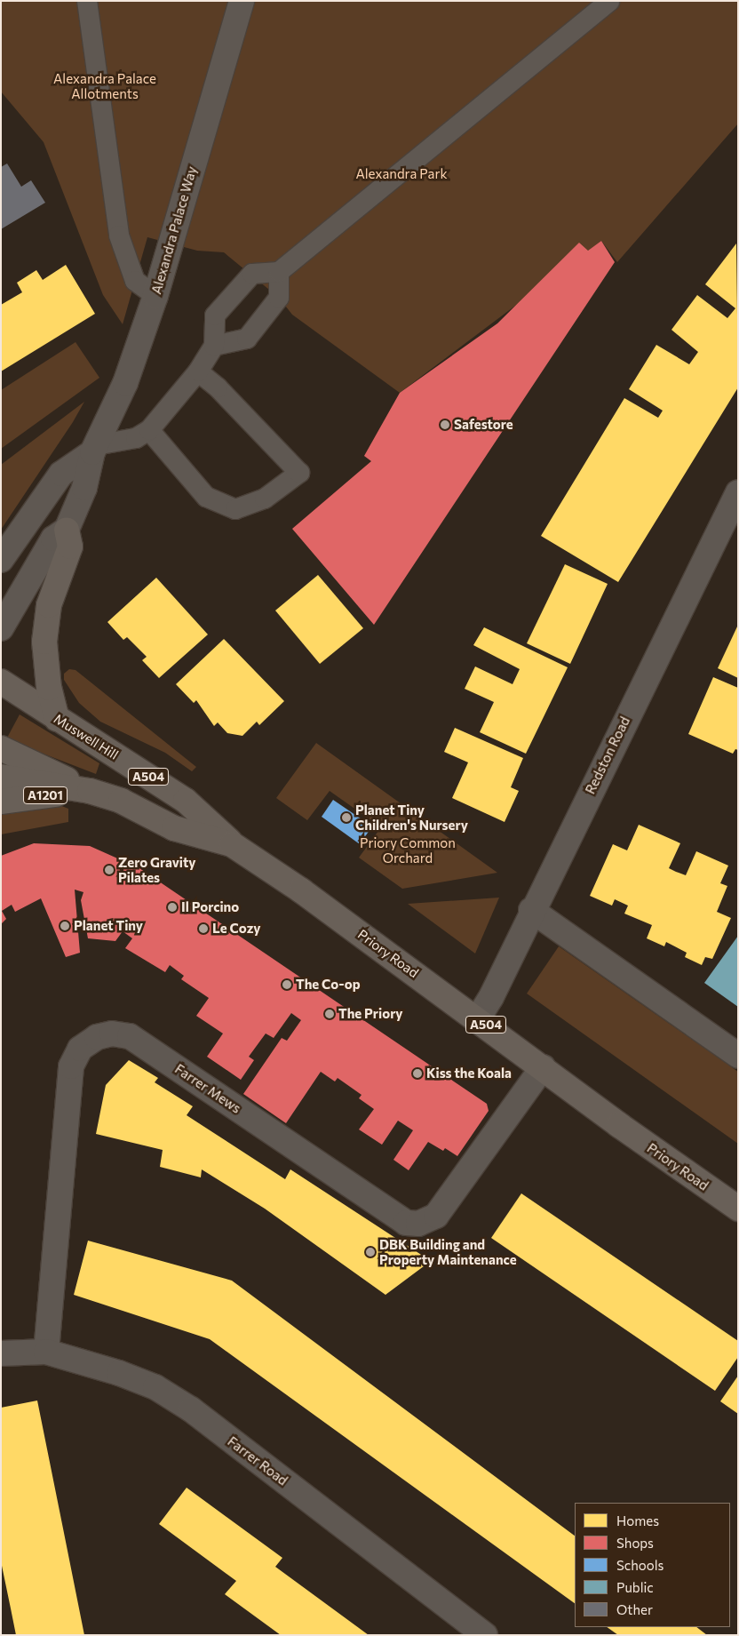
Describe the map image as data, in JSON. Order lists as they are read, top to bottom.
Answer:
{
  "streets": {
    "main road": [
      "Muswell Hill",
      "A504",
      "A1201",
      "Priory Road"
    ],
    "street": [
      "Alexandra Palace Way",
      "Redston Road",
      "Farrer Mews",
      "Farrer Road"
    ]
  },
  "crossings": [
    ["Muswell Hill", "Priory Road"],
    ["Redston Road", "Priory Road"],
    ["A1201", "Priory Road"],
    ["Priory Road", "Farrer Mews"],
    ["Farrer Mews", "Farrer Road"]
  ],
  "parks": ["Alexandra Palace Allotments", "Alexandra Park", "Priory Common Orchard"],
  "places": [
    "Safestore",
    "Planet Tiny Children's Nursery",
    "Zero Gravity Pilates",
    "Il Porcino",
    "Planet Tiny",
    "Le Cozy",
    "The Co-op",
    "The Priory",
    "Kiss the Koala",
    "DBK Building and Property Maintenance"
  ],
  "legend": [
    "Homes",
    "Shops",
    "Schools",
    "Public",
    "Other"
  ]
}
